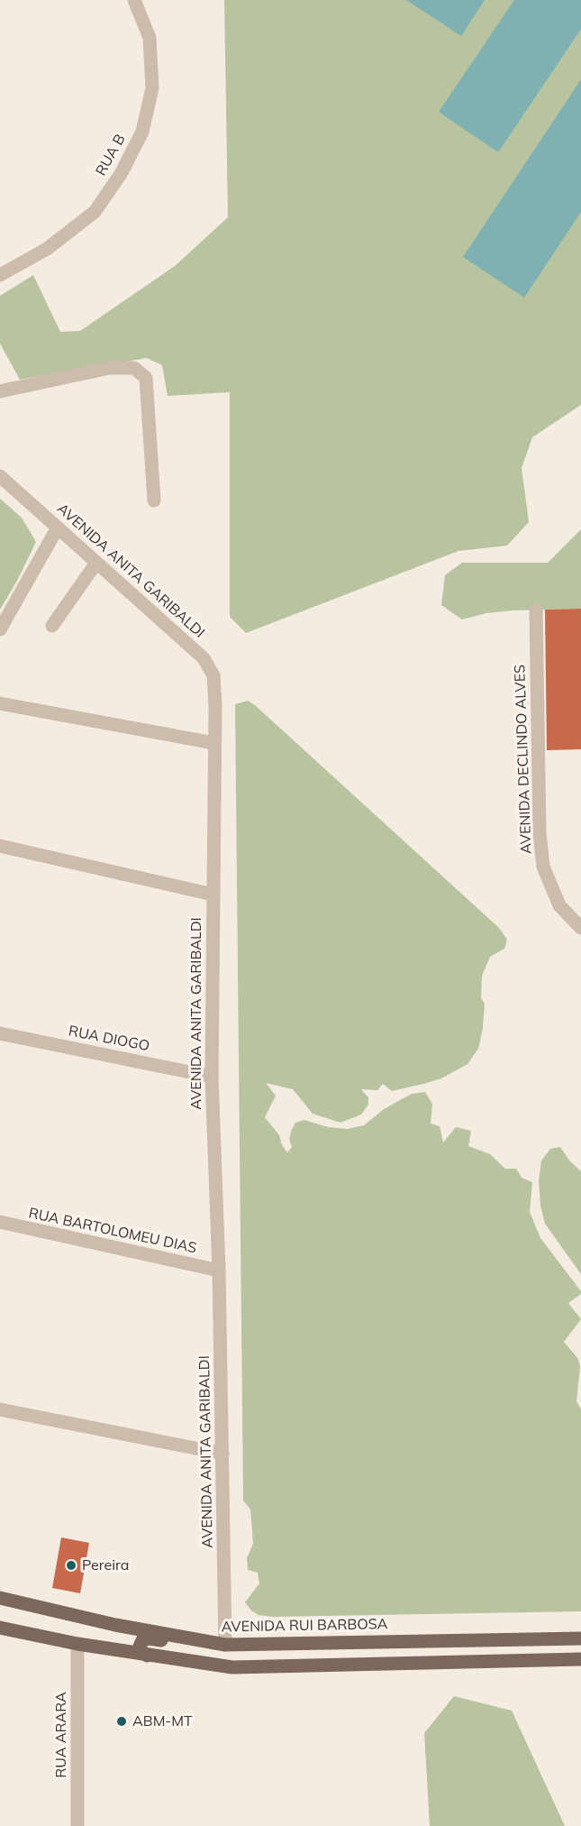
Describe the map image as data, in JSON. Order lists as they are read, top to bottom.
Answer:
{
  "streets": {
    "main road": ["AVENIDA RUI BARBOSA"],
    "street": [
      "RUA B",
      "AVENIDA ANITA GARIBALDI",
      "AVENIDA DECLINDO ALVES",
      "RUA DIOGO",
      "RUA BARTOLOMEU DIAS",
      "RUA ARARA"
    ]
  },
  "crossings": [
    ["AVENIDA ANITA GARIBALDI", "RUA DIOGO"],
    ["AVENIDA ANITA GARIBALDI", "RUA BARTOLOMEU DIAS"],
    ["AVENIDA ANITA GARIBALDI", "AVENIDA RUI BARBOSA"]
  ],
  "places": ["Pereira", "ABM-MT"]
}
